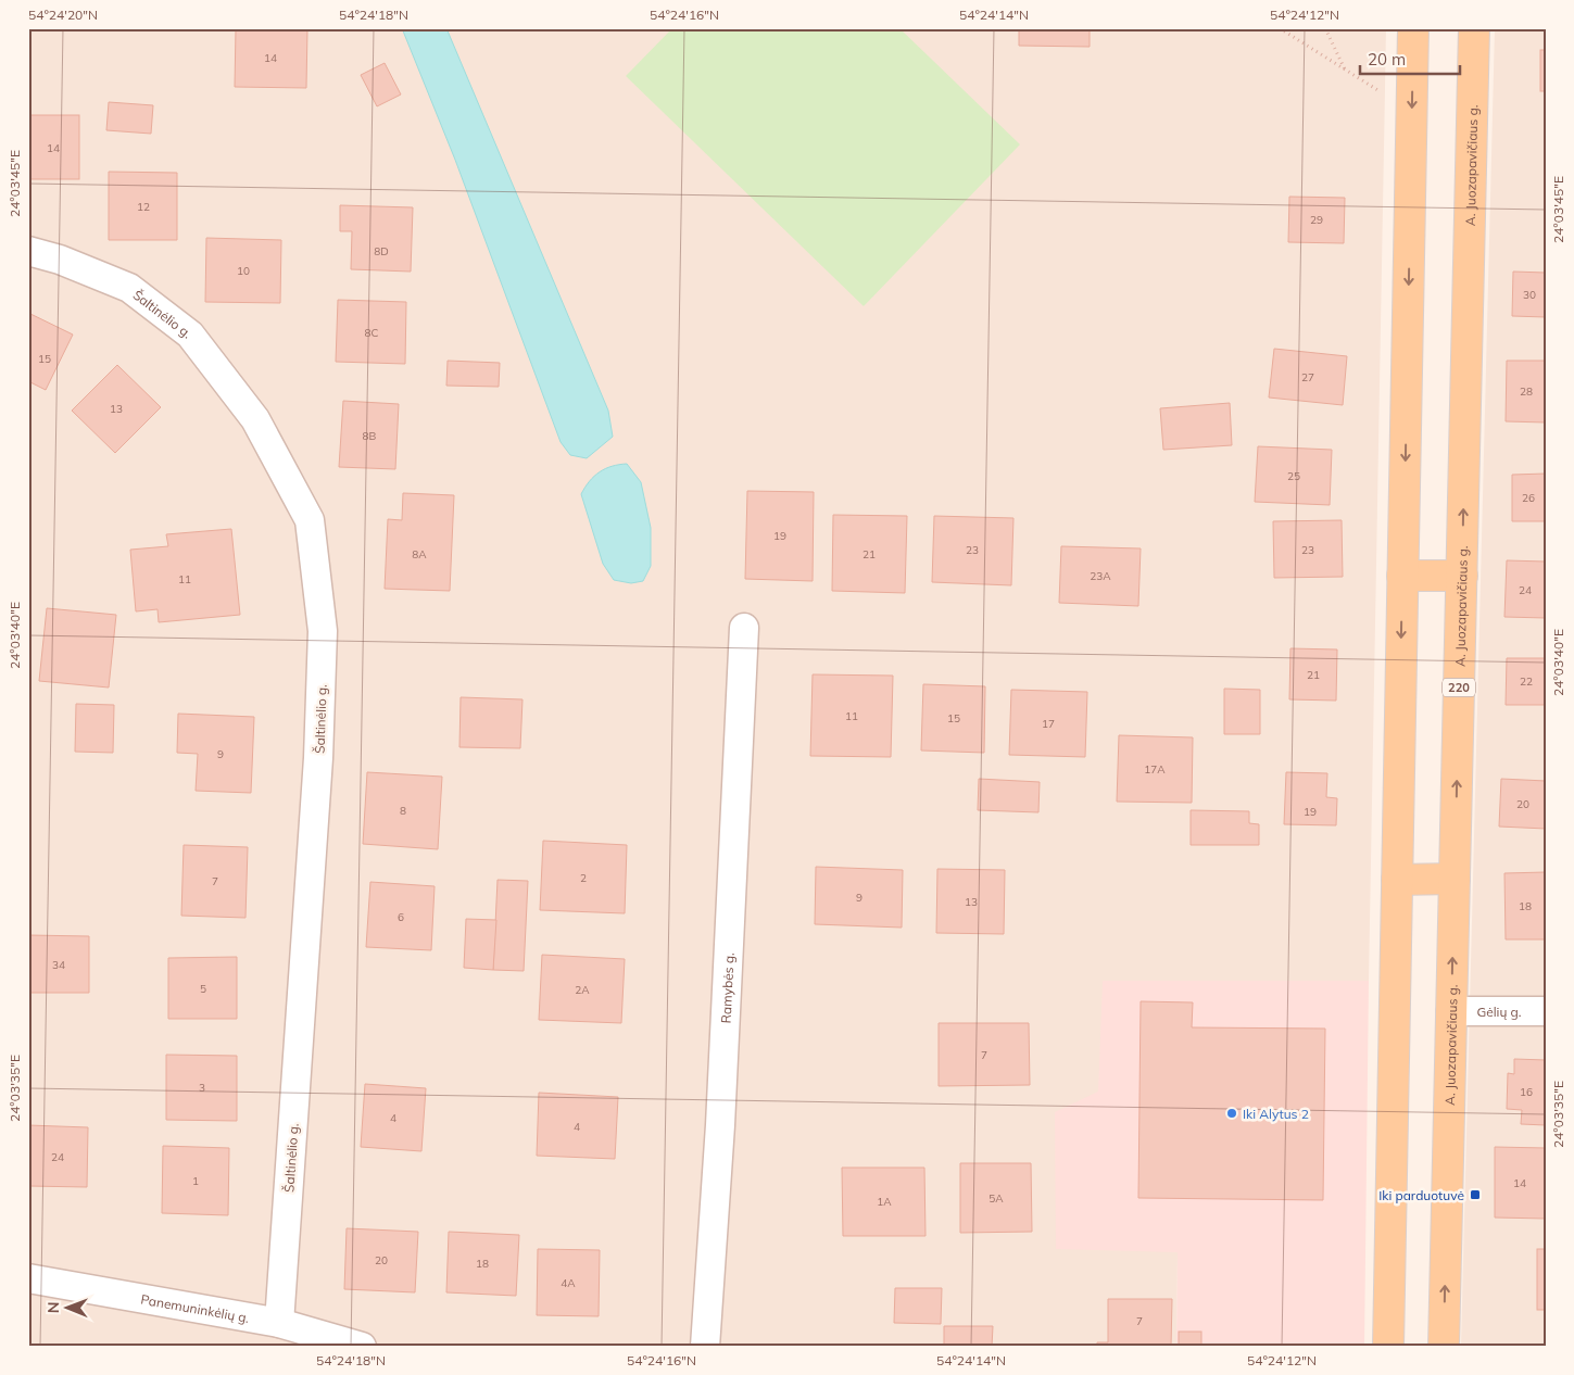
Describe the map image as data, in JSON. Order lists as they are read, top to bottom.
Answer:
{
  "streets": {
    "main road": ["A. Juozapavičiaus g.", "220"],
    "street": [
      "Šaltinėlio g.",
      "Ramybės g.",
      "Gėlių g.",
      "Panemuninkėlių g."
    ]
  },
  "crossings": [
    ["A. Juozapavičiaus g.", "Gėlių g."],
    ["Šaltinėlio g.", "Panemuninkėlių g."]
  ],
  "places": {
    "other": ["Iki Alytus 2"],
    "transit": ["Iki parduotuvė"]
  },
  "house_numbers": [
    "14",
    "14",
    "12",
    "29",
    "8D",
    "10",
    "30",
    "8C",
    "15",
    "27",
    "28",
    "13",
    "8B",
    "25",
    "26",
    "19",
    "23",
    "23",
    "8A",
    "21",
    "23A",
    "11",
    "24",
    "21",
    "22",
    "11",
    "15",
    "17",
    "9",
    "17A",
    "20",
    "8",
    "19",
    "2",
    "7",
    "9",
    "13",
    "18",
    "6",
    "34",
    "5",
    "2A",
    "7",
    "3",
    "16",
    "4",
    "4",
    "24",
    "1",
    "14",
    "5A",
    "1A",
    "20",
    "18",
    "4A",
    "7"
  ],
  "scale_bar": "20 m",
  "north": "left",
  "coordinates": [
    "54°24'20\"N",
    "54°24'18\"N",
    "54°24'16\"N",
    "54°24'14\"N",
    "54°24'12\"N",
    "24°03'45\"E",
    "24°03'40\"E",
    "24°03'35\"E"
  ]
}
